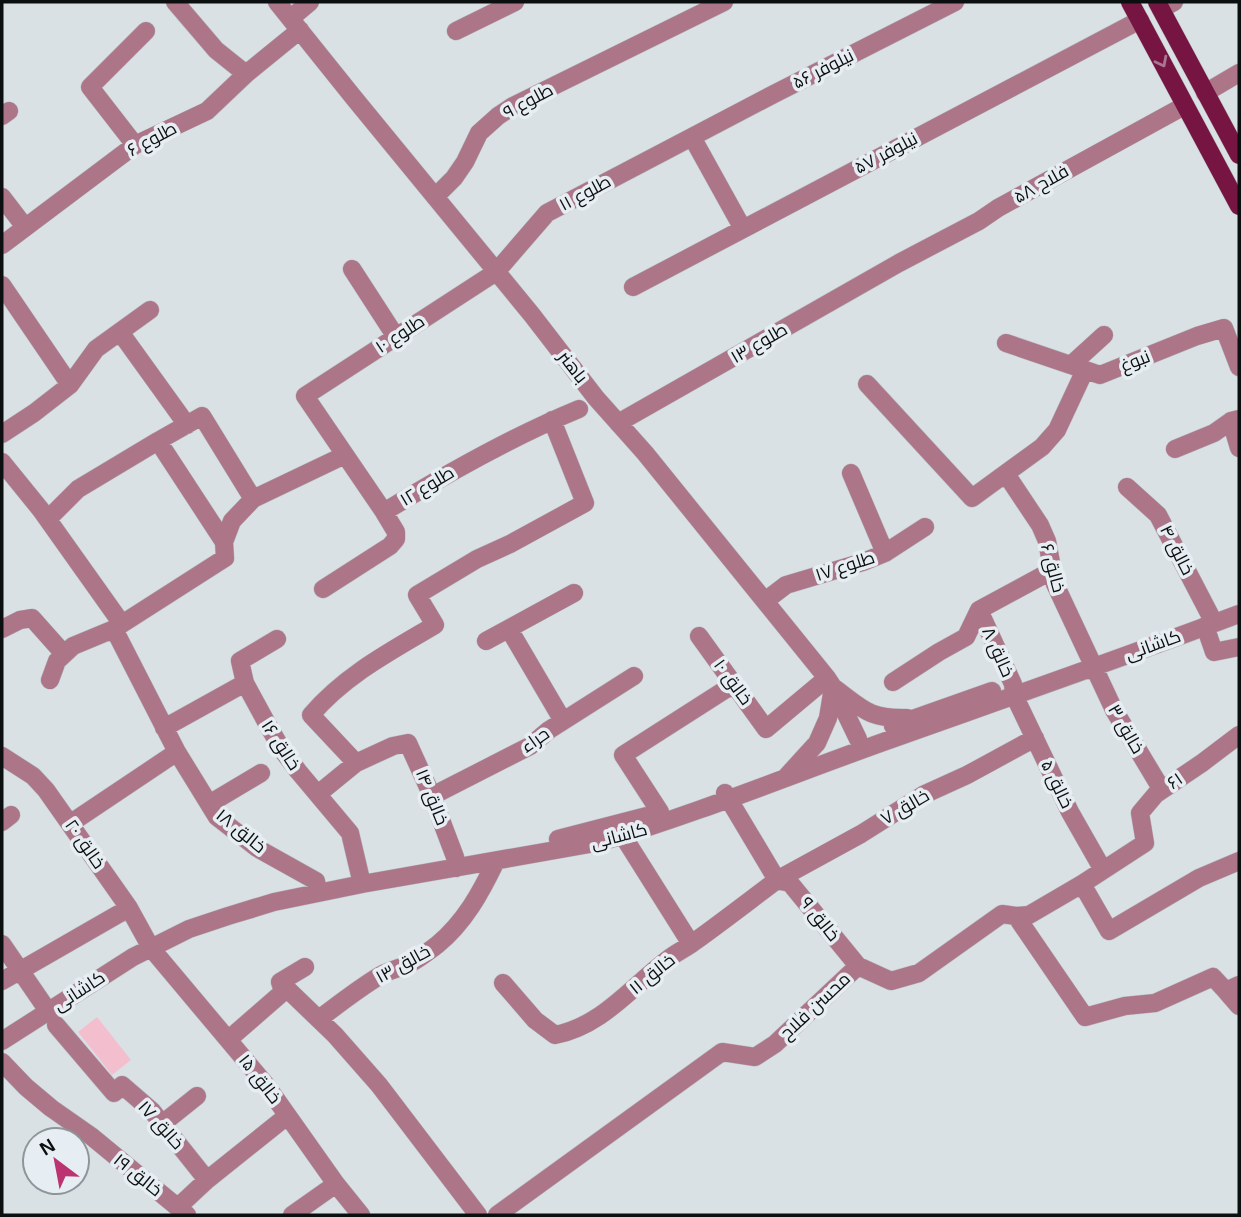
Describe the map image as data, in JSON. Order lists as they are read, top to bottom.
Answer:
{
  "streets": {
    "street": [
      "نیلوفر ۵۶",
      "طلوع ۹",
      "طلوع ۶",
      "نیلوفر ۵۷",
      "فلاح ۵۸",
      "طلوع ۱۱",
      "طلوع ۱۰",
      "طلوع ۱۳",
      "نبوغ",
      "باهنر",
      "طلوع ۱۲",
      "خالق ۴",
      "طلوع ۱۷",
      "خالق ۶",
      "کاشانی",
      "خالق ۸",
      "خالق ۱۰",
      "خالق ۳",
      "حراء",
      "خالق ۱۶",
      "۶۱",
      "خالق ۵",
      "خالق ۱۴",
      "خالق ۷",
      "خالق ۱۸",
      "خالق ۲۰",
      "خالق ۹",
      "خالق ۱۳",
      "خالق ۱۱",
      "محسن فلاح",
      "خالق ۱۵",
      "خالق ۱۷",
      "خالق ۱۹"
    ]
  },
  "crossings": [
    ["نیلوفر ۵۶", "طلوع ۱۱"],
    ["طلوع ۹", "باهنر"],
    ["طلوع ۶", "باهنر"],
    ["فلاح ۵۸", "طلوع ۱۳"],
    ["طلوع ۱۱", "طلوع ۱۰"],
    ["طلوع ۱۱", "باهنر"],
    ["طلوع ۱۰", "باهنر"],
    ["طلوع ۱۳", "باهنر"],
    ["باهنر", "طلوع ۱۷"],
    ["باهنر", "کاشانی"],
    ["باهنر", "خالق ۱۰"],
    ["خالق ۴", "کاشانی"],
    ["خالق ۶", "کاشانی"],
    ["خالق ۶", "خالق ۳"],
    ["کاشانی", "خالق ۸"],
    ["کاشانی", "خالق ۳"],
    ["کاشانی", "خالق ۱۶"],
    ["کاشانی", "خالق ۵"],
    ["کاشانی", "خالق ۱۴"],
    ["کاشانی", "خالق ۱۸"],
    ["کاشانی", "خالق ۲۰"],
    ["کاشانی", "خالق ۹"],
    ["کاشانی", "خالق ۱۳"],
    ["کاشانی", "خالق ۱۱"],
    ["کاشانی", "خالق ۱۵"],
    ["کاشانی", "خالق ۱۷"],
    ["خالق ۸", "خالق ۵"],
    ["خالق ۳", "۶۱"],
    ["حراء", "خالق ۱۴"],
    ["۶۱", "محسن فلاح"],
    ["خالق ۵", "خالق ۷"],
    ["خالق ۵", "محسن فلاح"],
    ["خالق ۷", "خالق ۹"],
    ["خالق ۲۰", "خالق ۱۵"],
    ["خالق ۹", "محسن فلاح"],
    ["خالق ۱۵", "خالق ۱۹"],
    ["خالق ۱۷", "خالق ۱۹"]
  ],
  "north": "top left"
}
